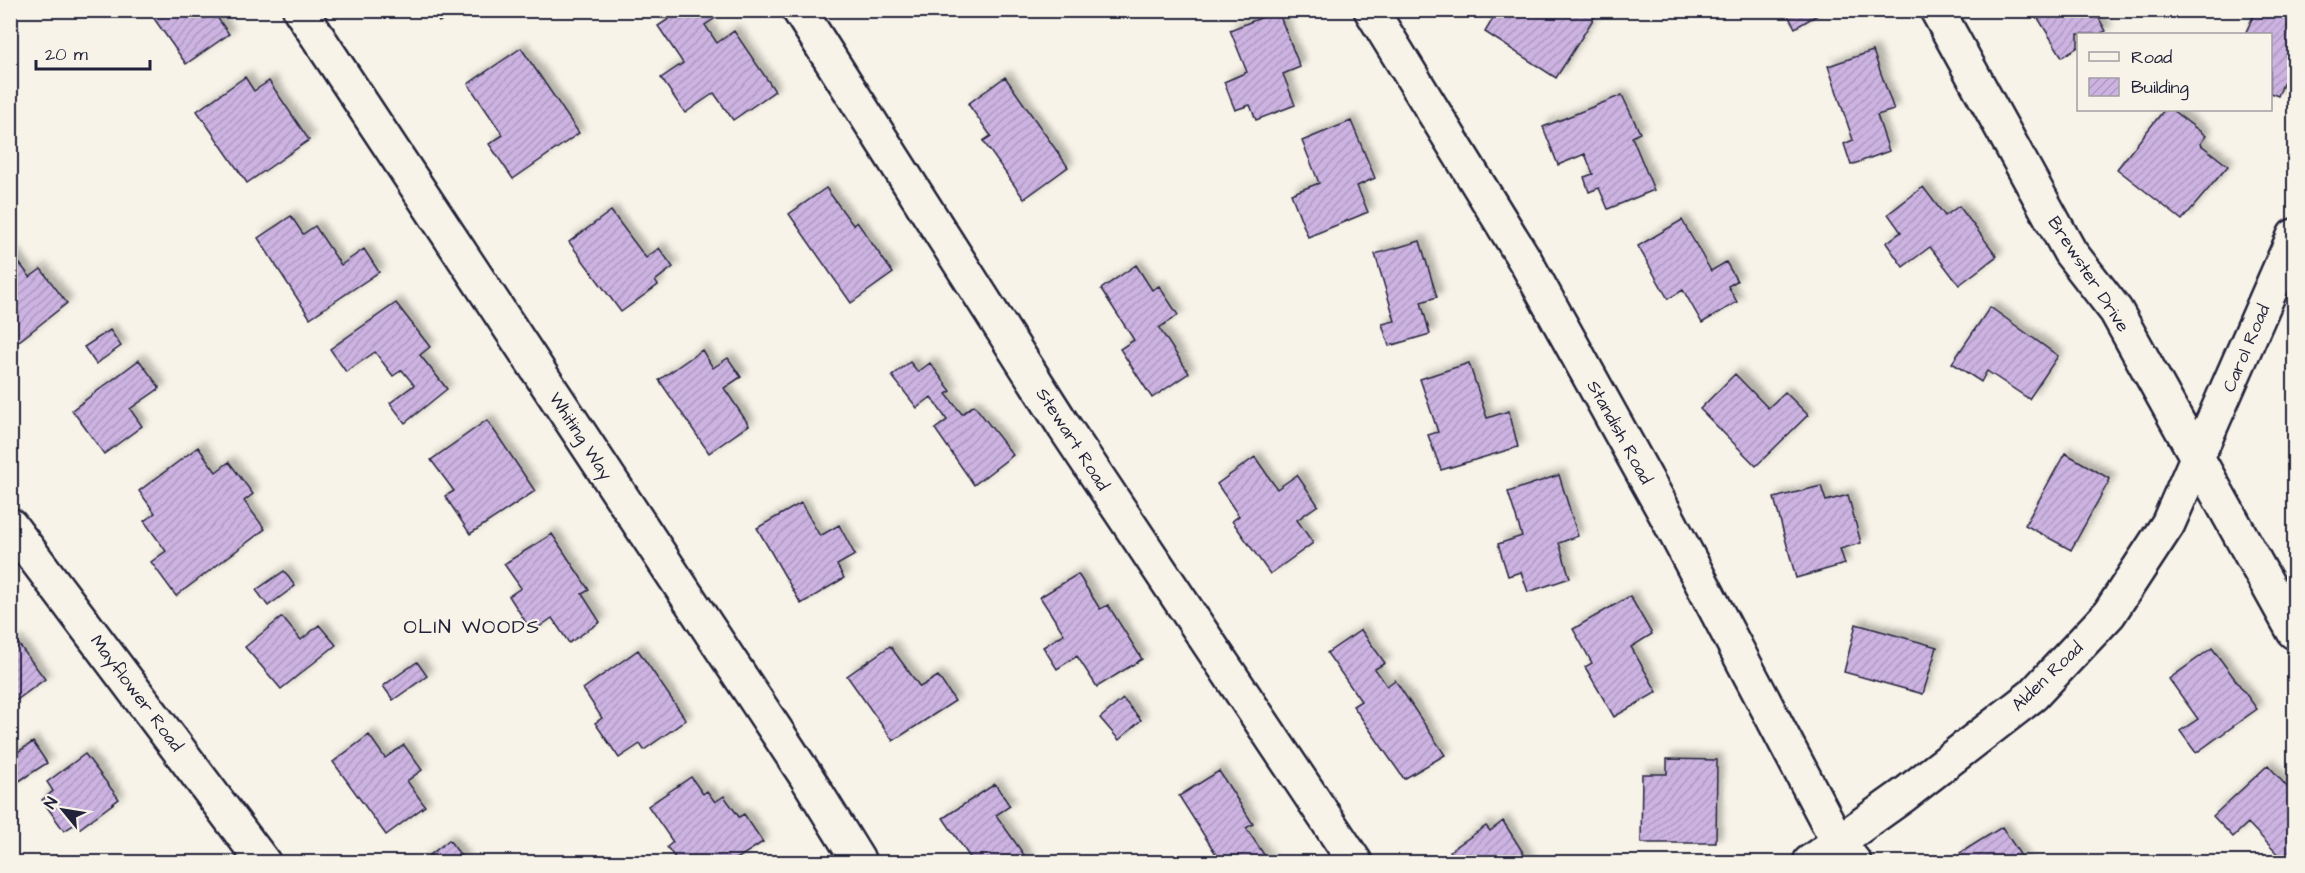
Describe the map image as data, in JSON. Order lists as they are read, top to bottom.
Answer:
{
  "streets": {
    "street": [
      "Brewster Drive",
      "Carol Road",
      "Standish Road",
      "Whiting Way",
      "Stewart Road",
      "Alden Road",
      "Mayflower Road"
    ]
  },
  "crossings": [
    ["Brewster Drive", "Carol Road"],
    ["Brewster Drive", "Alden Road"],
    ["Carol Road", "Alden Road"],
    ["Standish Road", "Alden Road"]
  ],
  "districts": ["OLIN WOODS"],
  "legend": ["Road", "Building"],
  "scale_bar": "20 m",
  "north": "top left"
}
